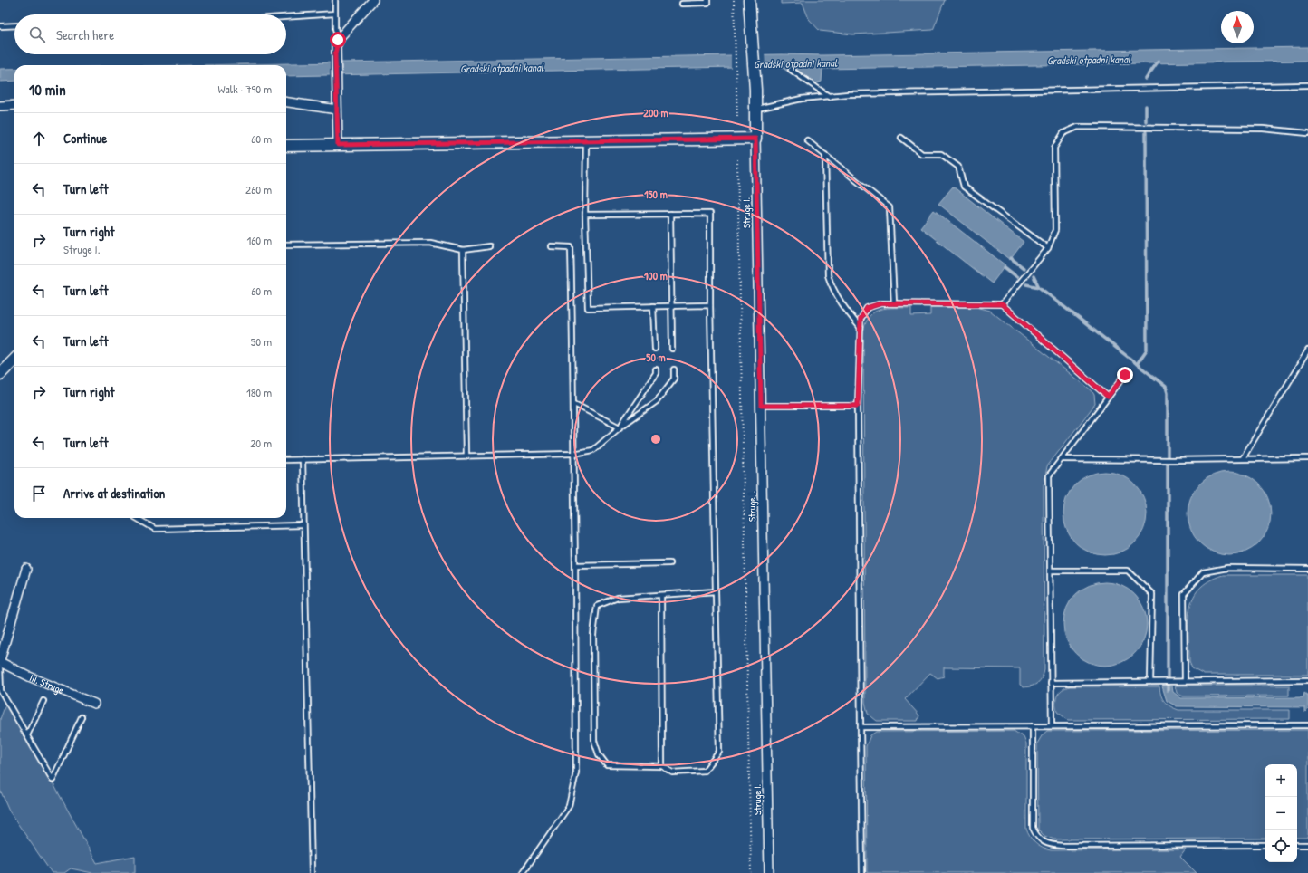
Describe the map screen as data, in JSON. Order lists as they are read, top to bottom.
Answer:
{
  "streets": {
    "street": ["Struge I.", "III. Struge"]
  },
  "water": ["Gradski otpadni kanal"],
  "north": "top",
  "page": {
    "search": "Search here",
    "heading": ["10 min", "Walk · 790 m"],
    "list": [
      ["Continue", "60 m"],
      ["Turn left", "260 m"],
      ["Turn right", "Struge I.", "160 m"],
      ["Turn left", "60 m"],
      ["Turn left", "50 m"],
      ["Turn right", "180 m"],
      ["Turn left", "20 m"],
      "Arrive at destination"
    ],
    "map_buttons": ["+", "−"]
  },
  "rings": [
    "200 m",
    "150 m",
    "100 m",
    "50 m"
  ]
}
